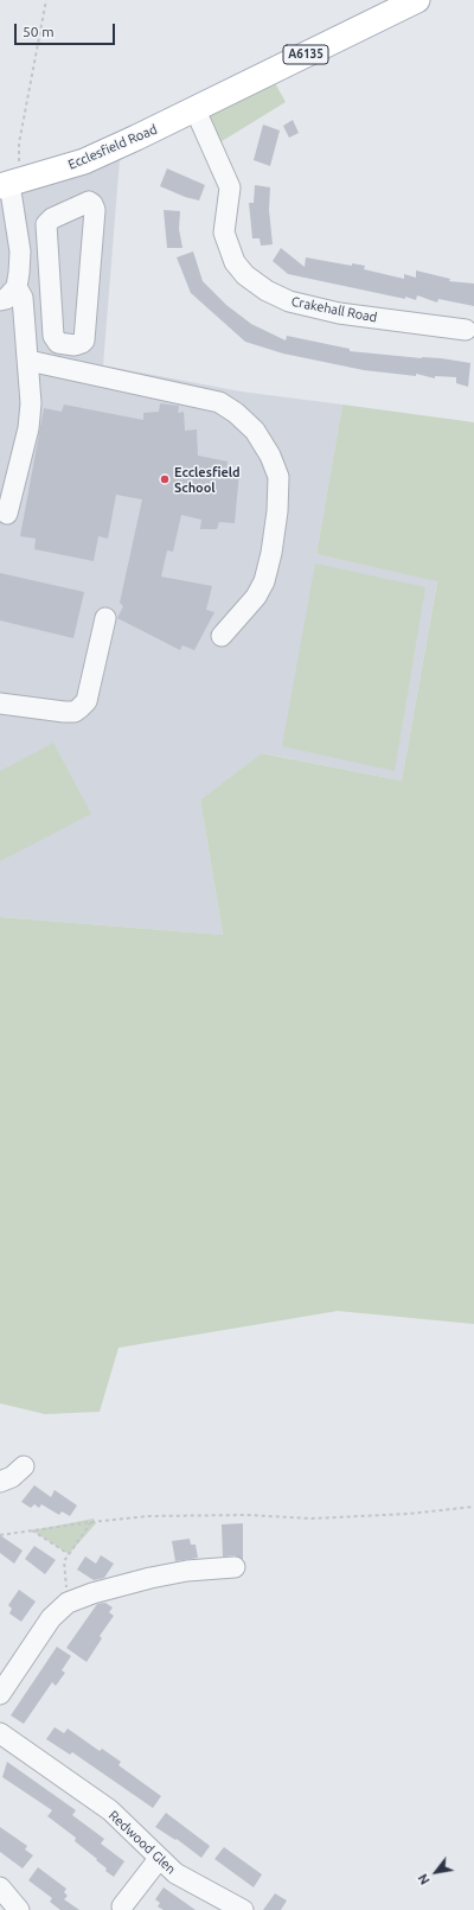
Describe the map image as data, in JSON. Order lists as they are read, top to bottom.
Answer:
{
  "streets": {
    "main road": ["A6135", "Ecclesfield Road"],
    "street": ["Crakehall Road", "Redwood Glen"]
  },
  "crossings": [
    ["A6135", "Ecclesfield Road"],
    ["A6135", "Crakehall Road"],
    ["Ecclesfield Road", "Crakehall Road"]
  ],
  "places": ["Ecclesfield School"],
  "scale_bar": "50 m",
  "north": "bottom left"
}
